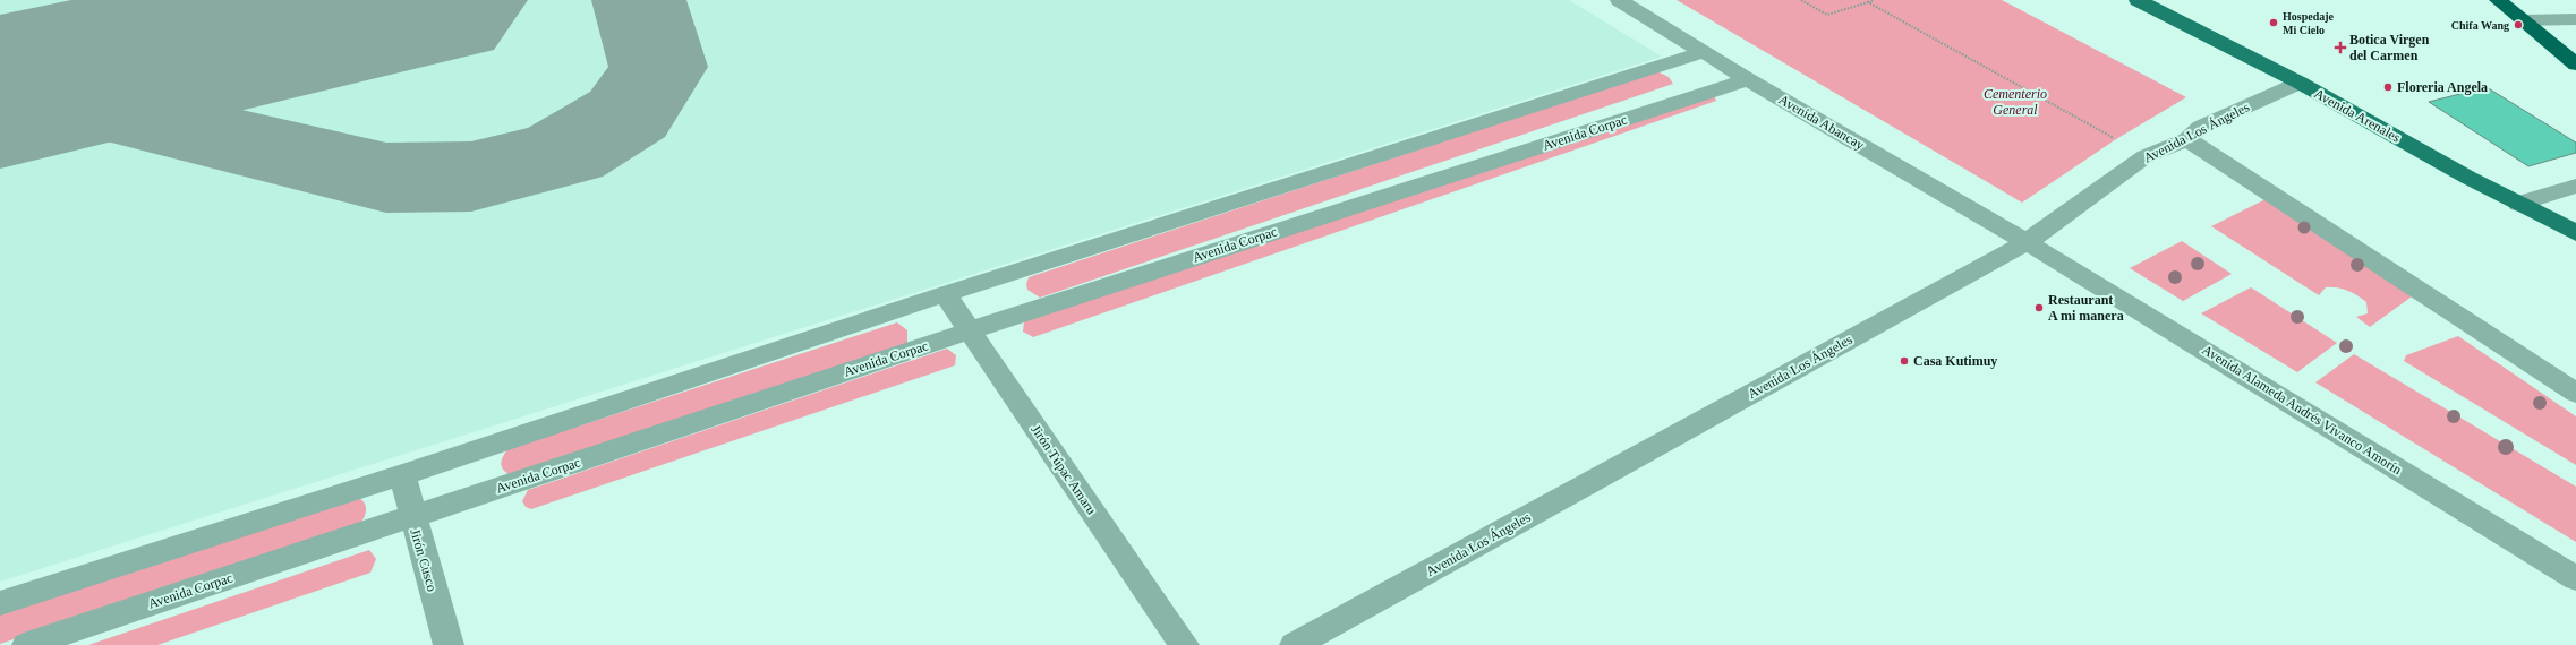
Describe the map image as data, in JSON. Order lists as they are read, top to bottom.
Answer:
{
  "streets": {
    "main road": ["Avenida Arenales"],
    "street": [
      "Avenida Abancay",
      "Avenida Corpac",
      "Avenida Los Ángeles",
      "Avenida Alameda Andrés Vivanco Amorín",
      "Jirón Túpac Amaru",
      "Jirón Cusco"
    ]
  },
  "crossings": [
    ["Avenida Arenales", "Avenida Los Ángeles"],
    ["Avenida Abancay", "Avenida Corpac"],
    ["Avenida Abancay", "Avenida Los Ángeles"],
    ["Avenida Abancay", "Avenida Alameda Andrés Vivanco Amorín"],
    ["Avenida Corpac", "Jirón Túpac Amaru"],
    ["Avenida Corpac", "Jirón Cusco"],
    ["Avenida Los Ángeles", "Avenida Alameda Andrés Vivanco Amorín"]
  ],
  "parks": ["Cementerio General"],
  "places": {
    "other": [
      "Hospedaje Mi Cielo",
      "Chifa Wang",
      "Floreria Angela",
      "Restaurant A mi manera",
      "Casa Kutimuy"
    ],
    "health": ["Botica Virgen del Carmen"]
  }
}
